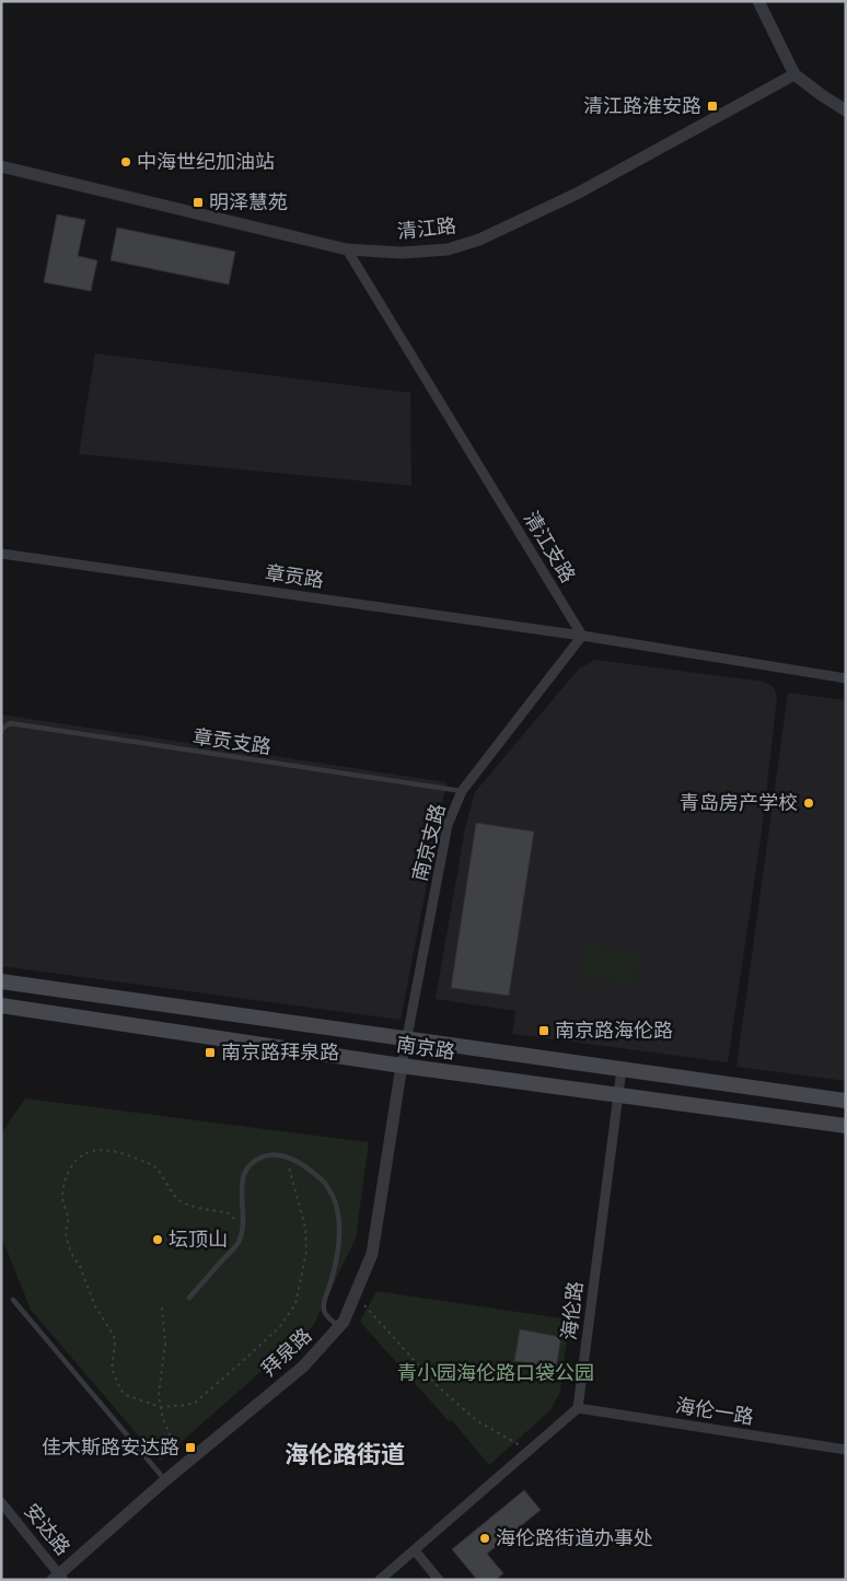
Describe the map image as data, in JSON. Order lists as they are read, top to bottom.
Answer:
{
  "streets": {
    "main road": ["南京路"],
    "street": [
      "清江路",
      "清江支路",
      "章贡路",
      "南京支路",
      "海伦路",
      "拜泉路",
      "海伦一路",
      "安达路"
    ],
    "lane": ["章贡支路"]
  },
  "crossings": [
    ["清江路", "清江支路"],
    ["清江支路", "章贡路"],
    ["清江支路", "南京支路"],
    ["章贡路", "南京支路"],
    ["章贡支路", "南京支路"],
    ["南京支路", "南京路"],
    ["南京支路", "拜泉路"],
    ["南京路", "海伦路"],
    ["南京路", "拜泉路"],
    ["海伦路", "海伦一路"],
    ["拜泉路", "安达路"]
  ],
  "districts": ["海伦路街道"],
  "parks": ["青小园海伦路口袋公园"],
  "places": {
    "transit": [
      "清江路淮安路",
      "明泽慧苑",
      "南京路海伦路",
      "南京路拜泉路",
      "佳木斯路安达路"
    ],
    "other": [
      "中海世纪加油站",
      "青岛房产学校",
      "坛顶山",
      "海伦路街道办事处"
    ]
  }
}
